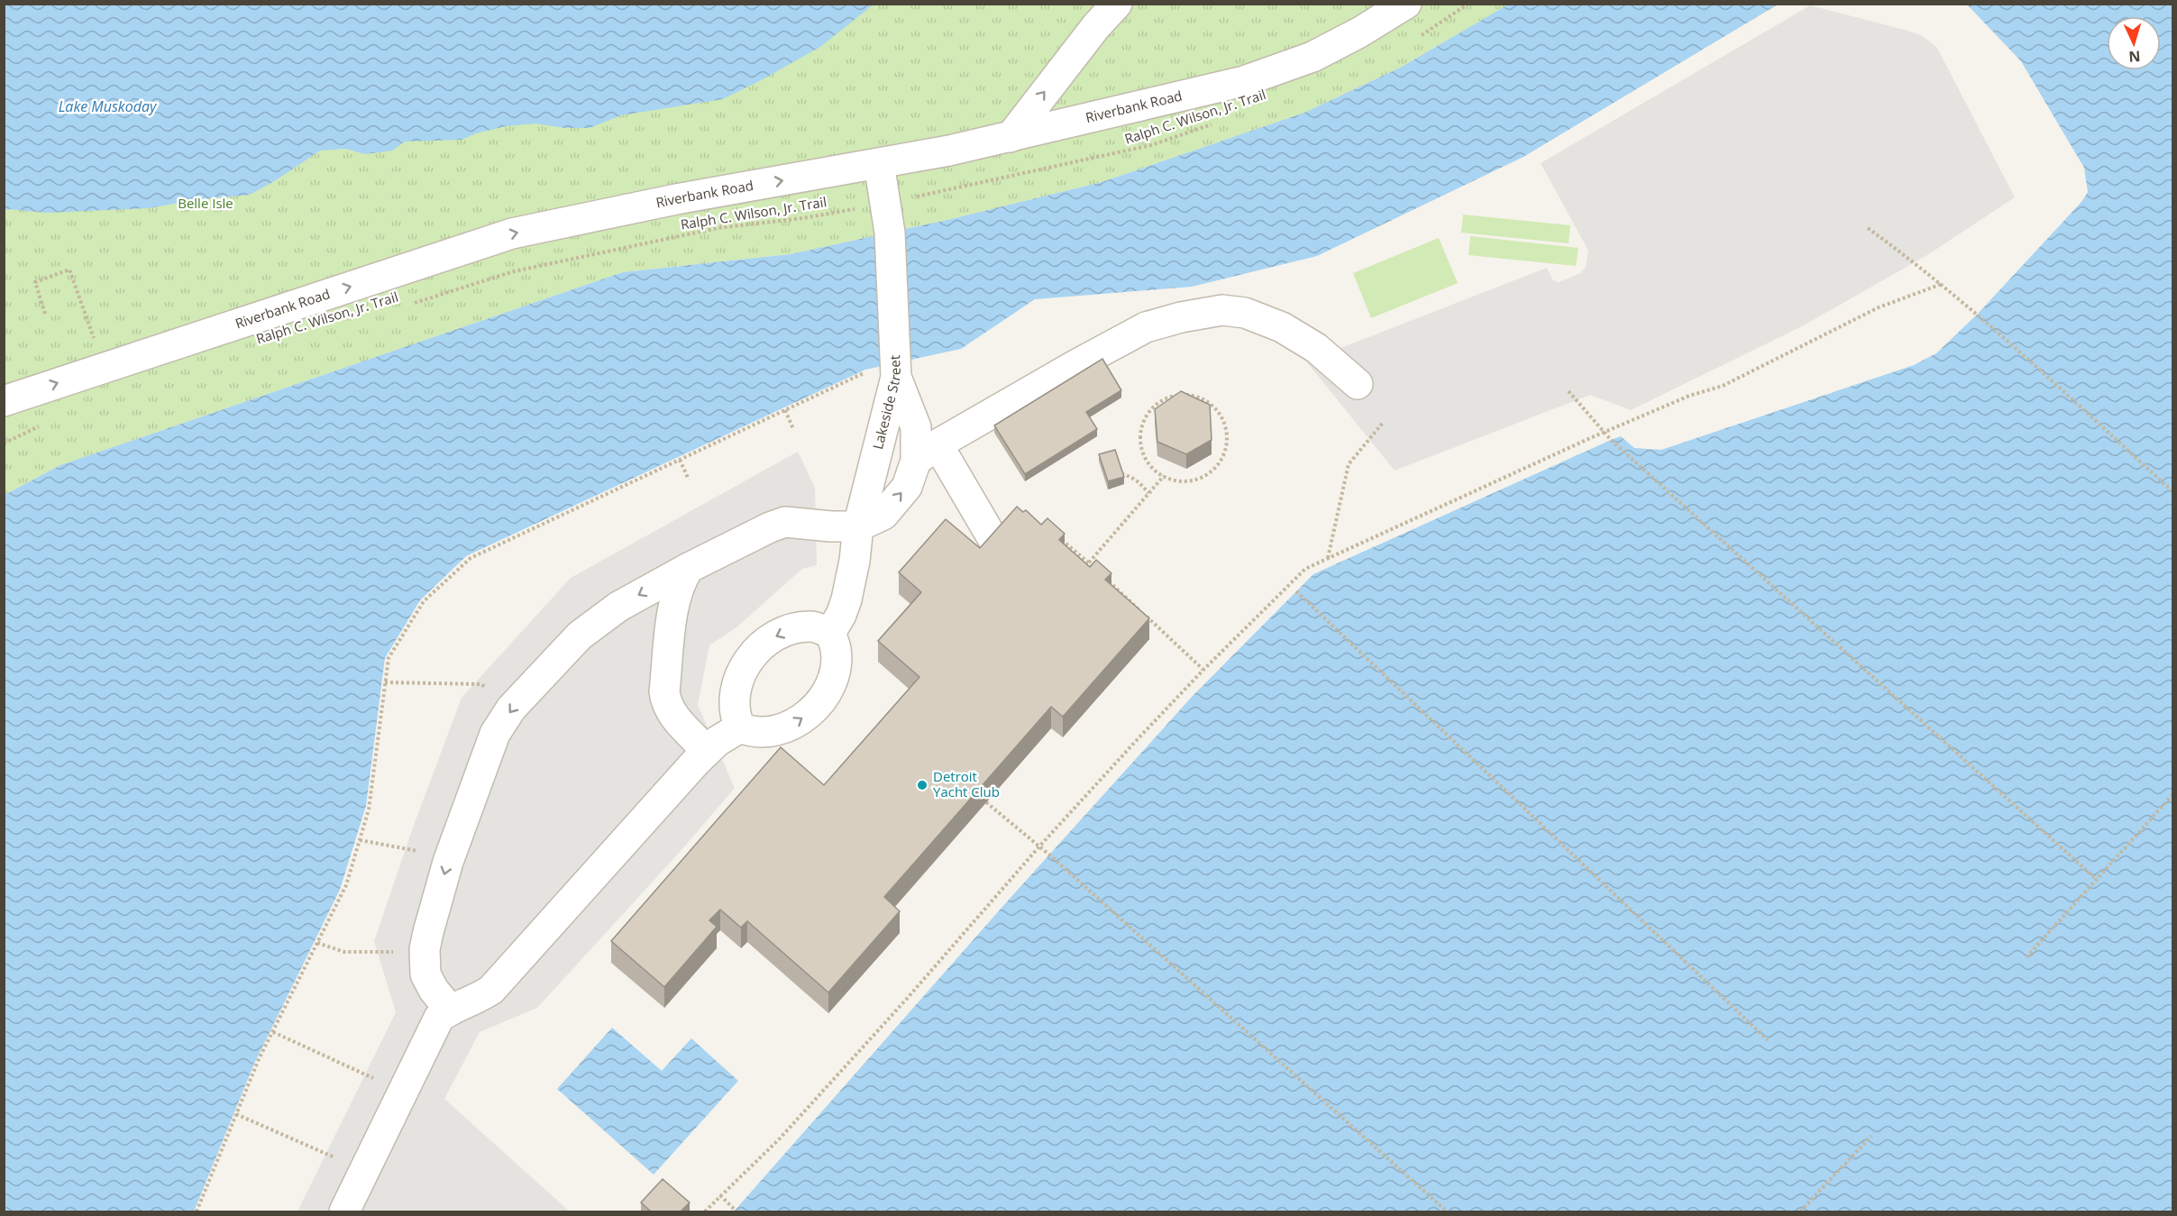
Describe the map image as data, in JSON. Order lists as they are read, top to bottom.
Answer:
{
  "streets": {
    "street": ["Riverbank Road", "Lakeside Street"],
    "path": ["Ralph C. Wilson, Jr. Trail"]
  },
  "crossings": [
    ["Riverbank Road", "Lakeside Street"],
    ["Ralph C. Wilson, Jr. Trail", "Lakeside Street"]
  ],
  "one_way": ["Riverbank Road"],
  "water": ["Lake Muskoday"],
  "parks": ["Belle Isle"],
  "places": ["Detroit Yacht Club"],
  "north": "bottom"
}
